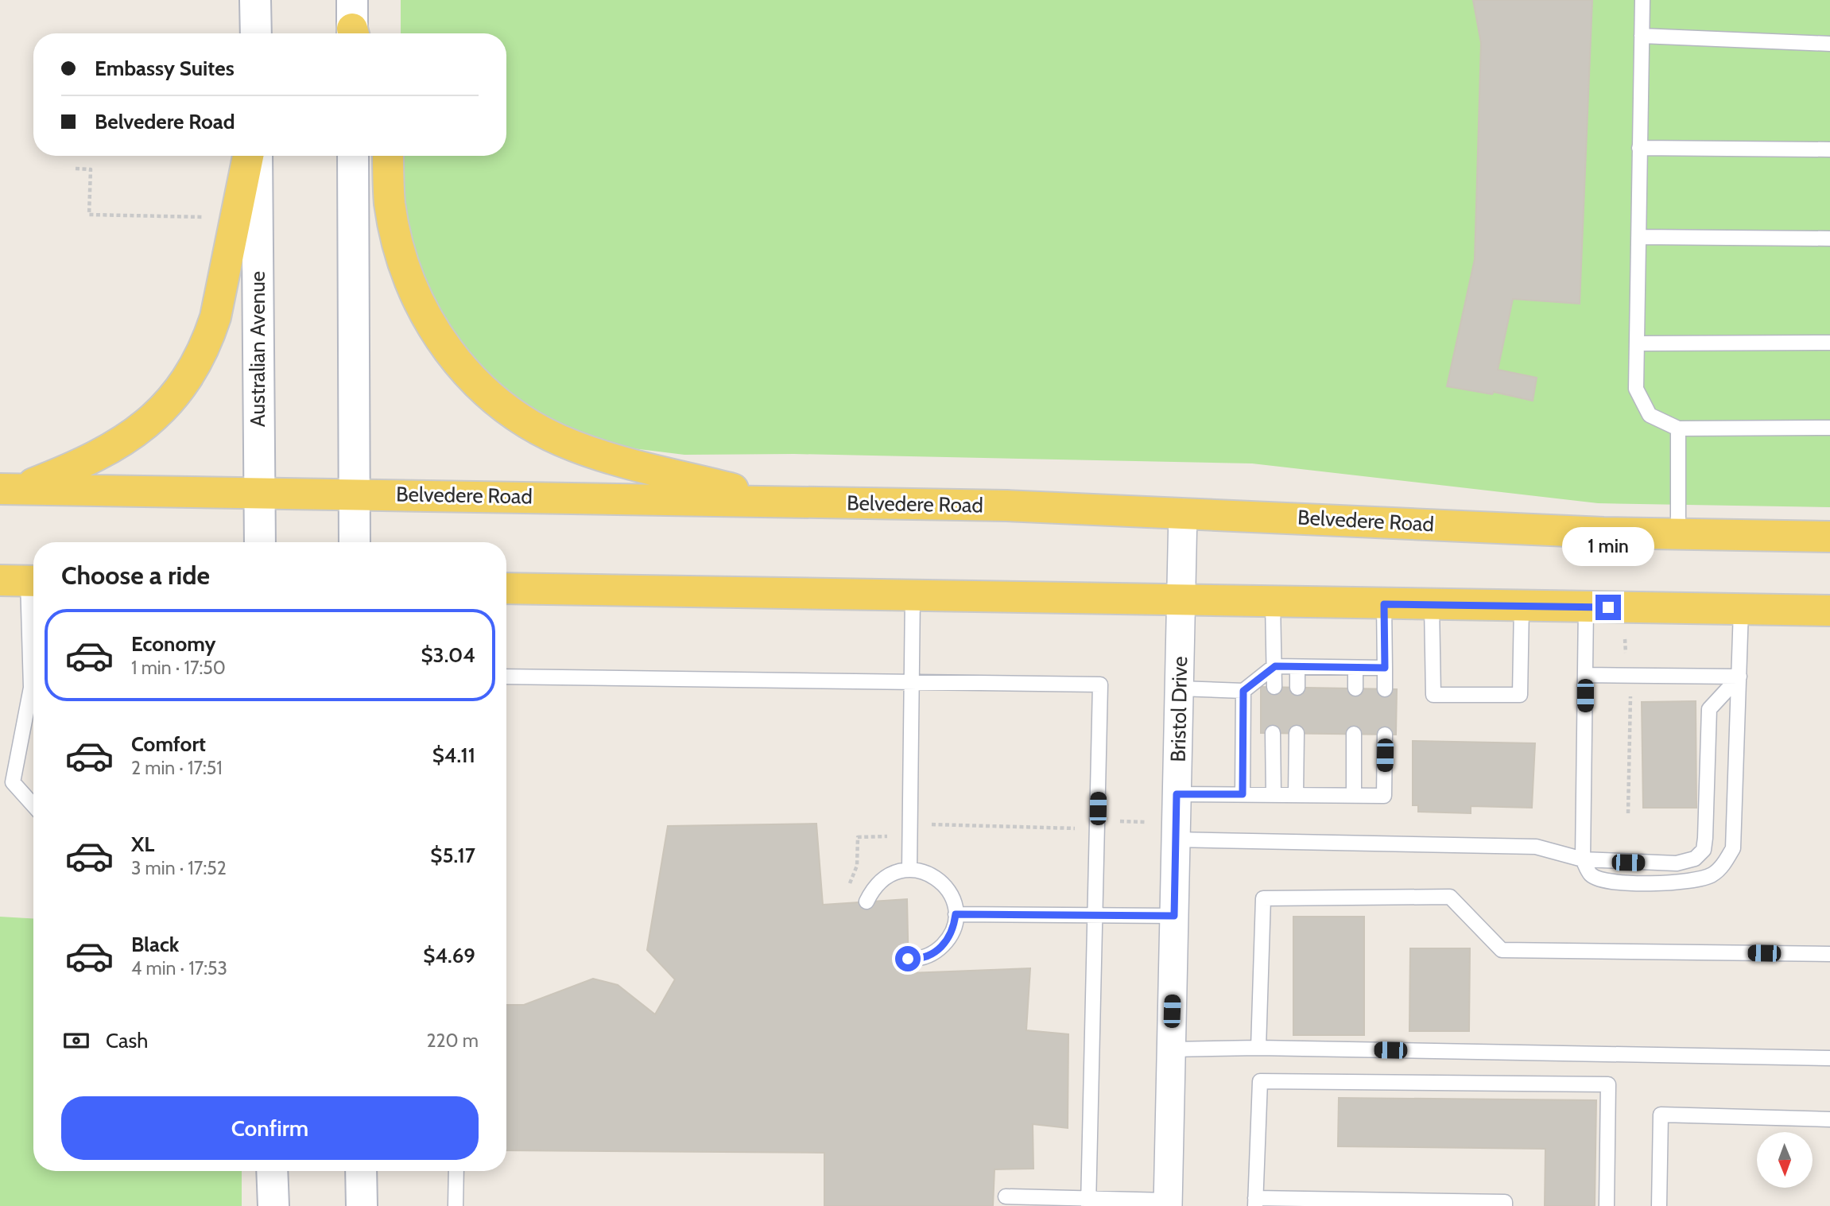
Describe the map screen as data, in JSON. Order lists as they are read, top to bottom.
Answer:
{
  "streets": {
    "main road": ["Australian Avenue", "Belvedere Road"],
    "street": ["Bristol Drive"]
  },
  "crossings": [
    ["Australian Avenue", "Belvedere Road"],
    ["Belvedere Road", "Bristol Drive"]
  ],
  "north": "bottom",
  "page": {
    "banner": ["Embassy Suites", "Belvedere Road"],
    "bubble": "1 min",
    "heading": "Choose a ride",
    "list": [
      {
        "name": "Economy",
        "note": "1 min · 17:50",
        "value": "$3.04"
      },
      {
        "name": "Comfort",
        "note": "2 min · 17:51",
        "value": "$4.11"
      },
      {
        "name": "XL",
        "note": "3 min · 17:52",
        "value": "$5.17"
      },
      {
        "name": "Black",
        "note": "4 min · 17:53",
        "value": "$4.69"
      }
    ],
    "pay": ["Cash", "220 m"],
    "buttons": "Confirm"
  }
}
